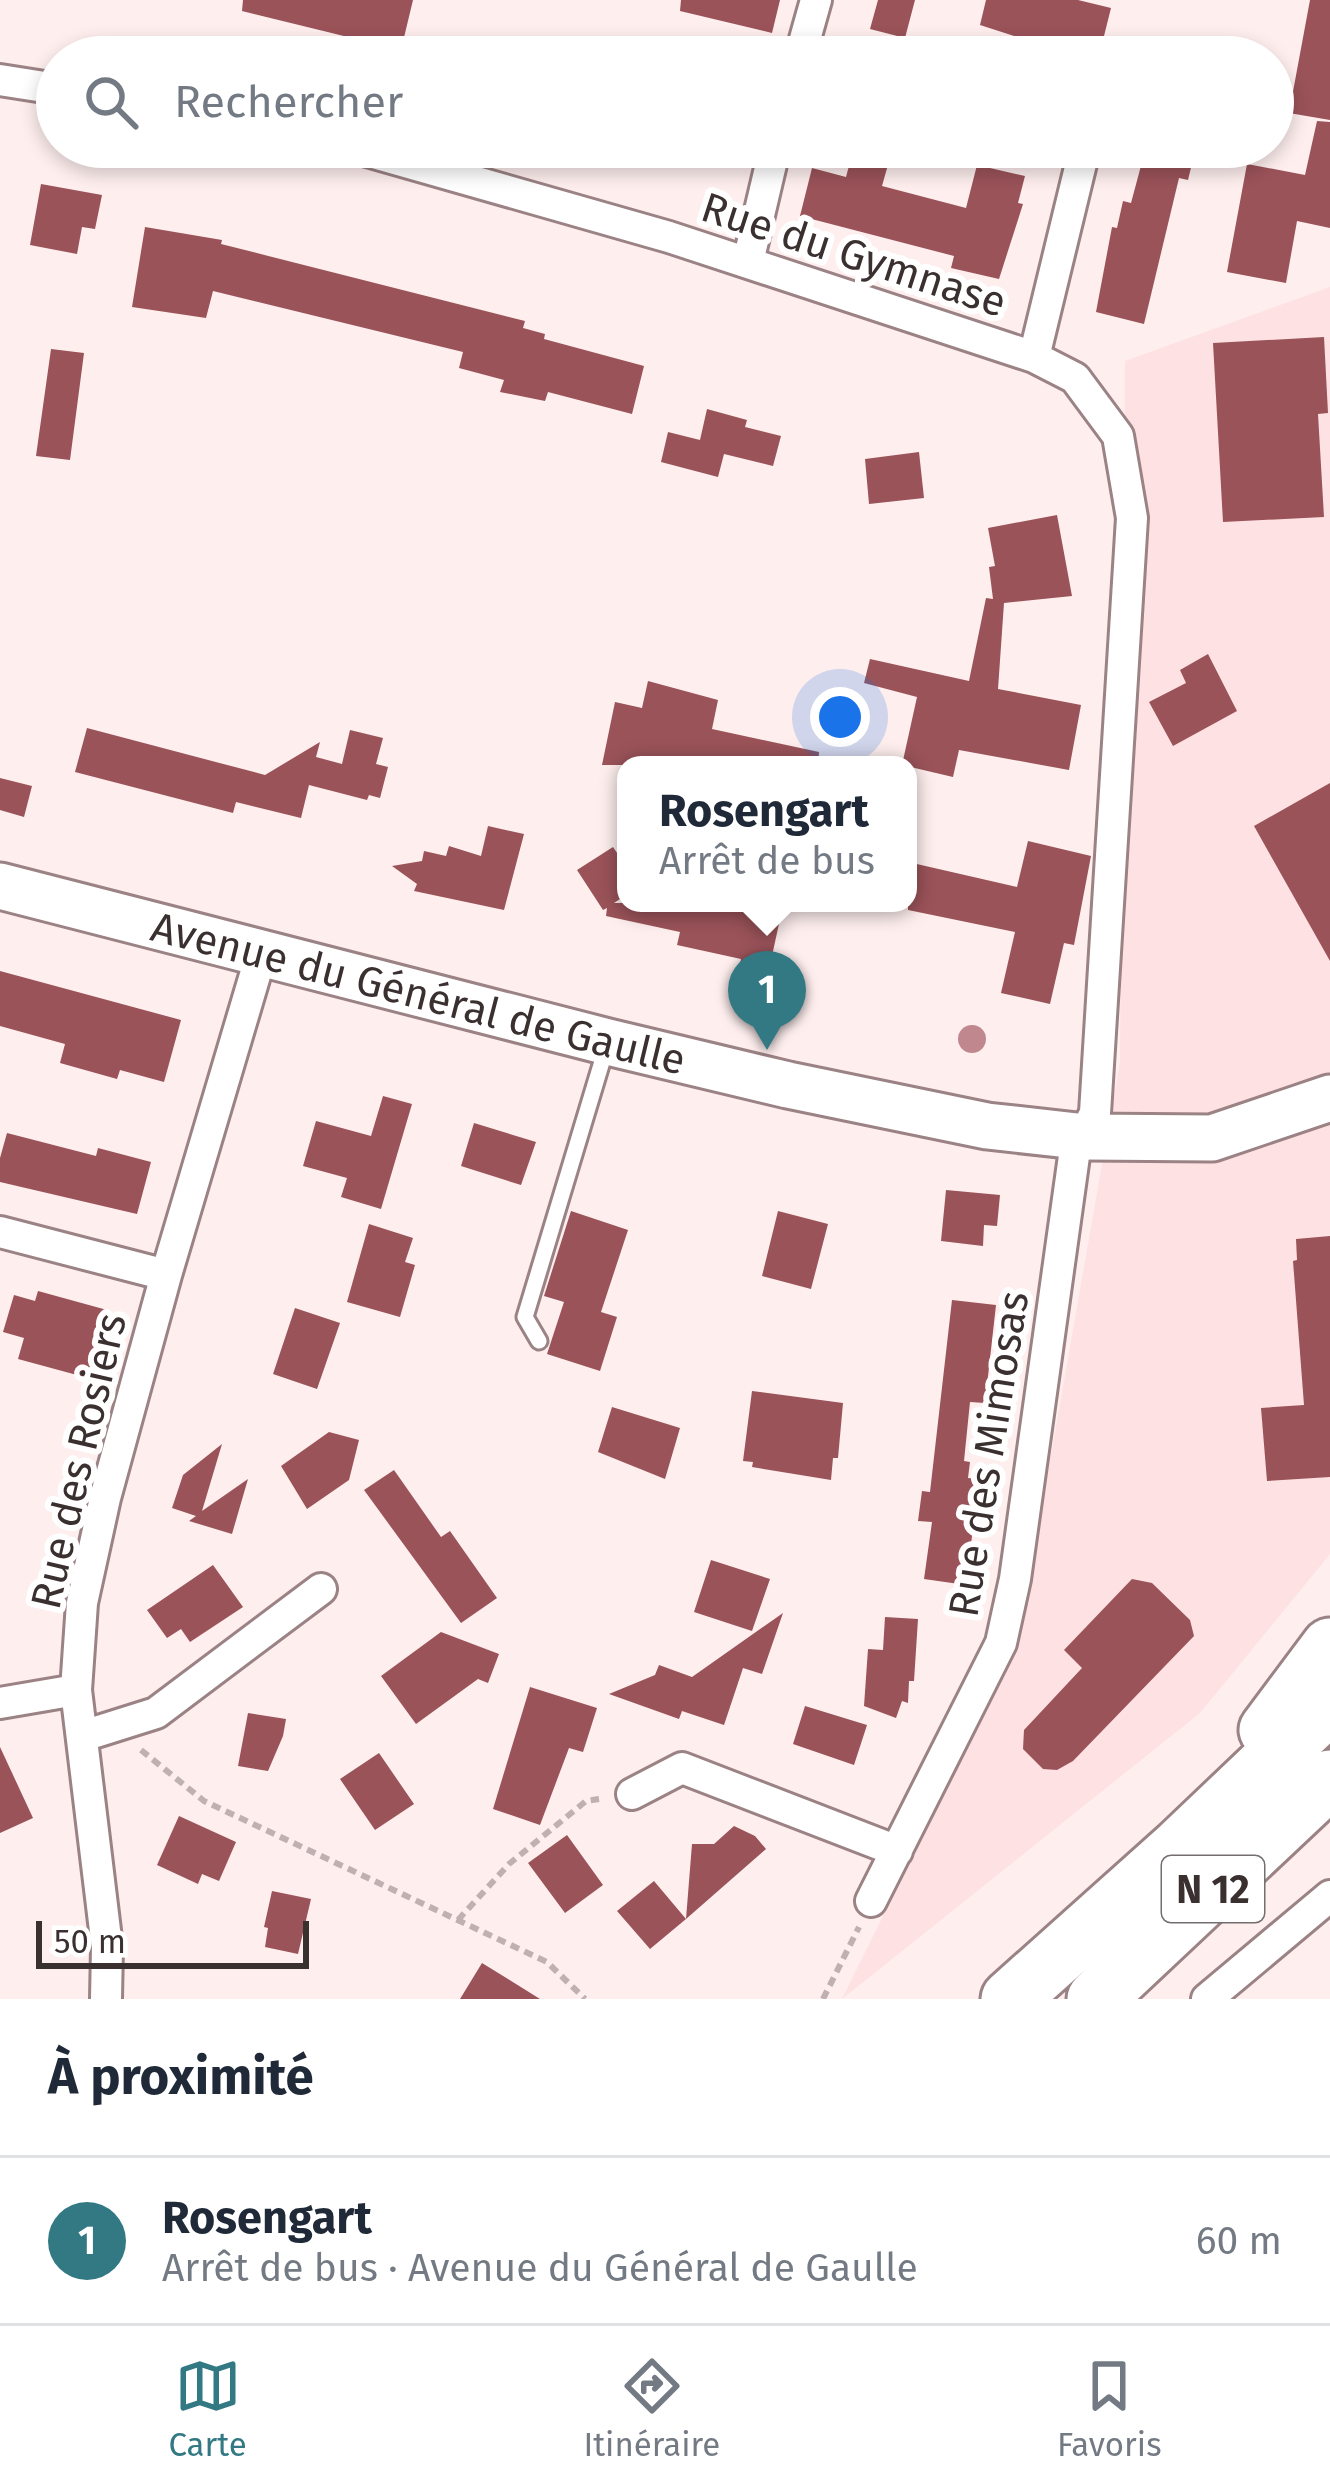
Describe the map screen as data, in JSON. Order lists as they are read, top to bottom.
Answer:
{
  "streets": {
    "highway": ["N 12"],
    "street": [
      "Rue du Gymnase",
      "Avenue du Général de Gaulle",
      "Rue des Mimosas",
      "Rue des Rosiers"
    ]
  },
  "crossings": [
    ["Rue du Gymnase", "Rue des Mimosas"],
    ["Avenue du Général de Gaulle", "Rue des Mimosas"],
    ["Avenue du Général de Gaulle", "Rue des Rosiers"]
  ],
  "scale_bar": "50 m",
  "page": {
    "search": "Rechercher",
    "popup": ["Rosengart", "Arrêt de bus"],
    "pins": "1",
    "scale": "50 m",
    "heading": "À proximité",
    "list": [
      {
        "mark": "1",
        "name": "Rosengart",
        "note": "Arrêt de bus · Avenue du Général de Gaulle",
        "value": "60 m"
      }
    ],
    "nav": ["Carte", "Itinéraire", "Favoris"]
  }
}
